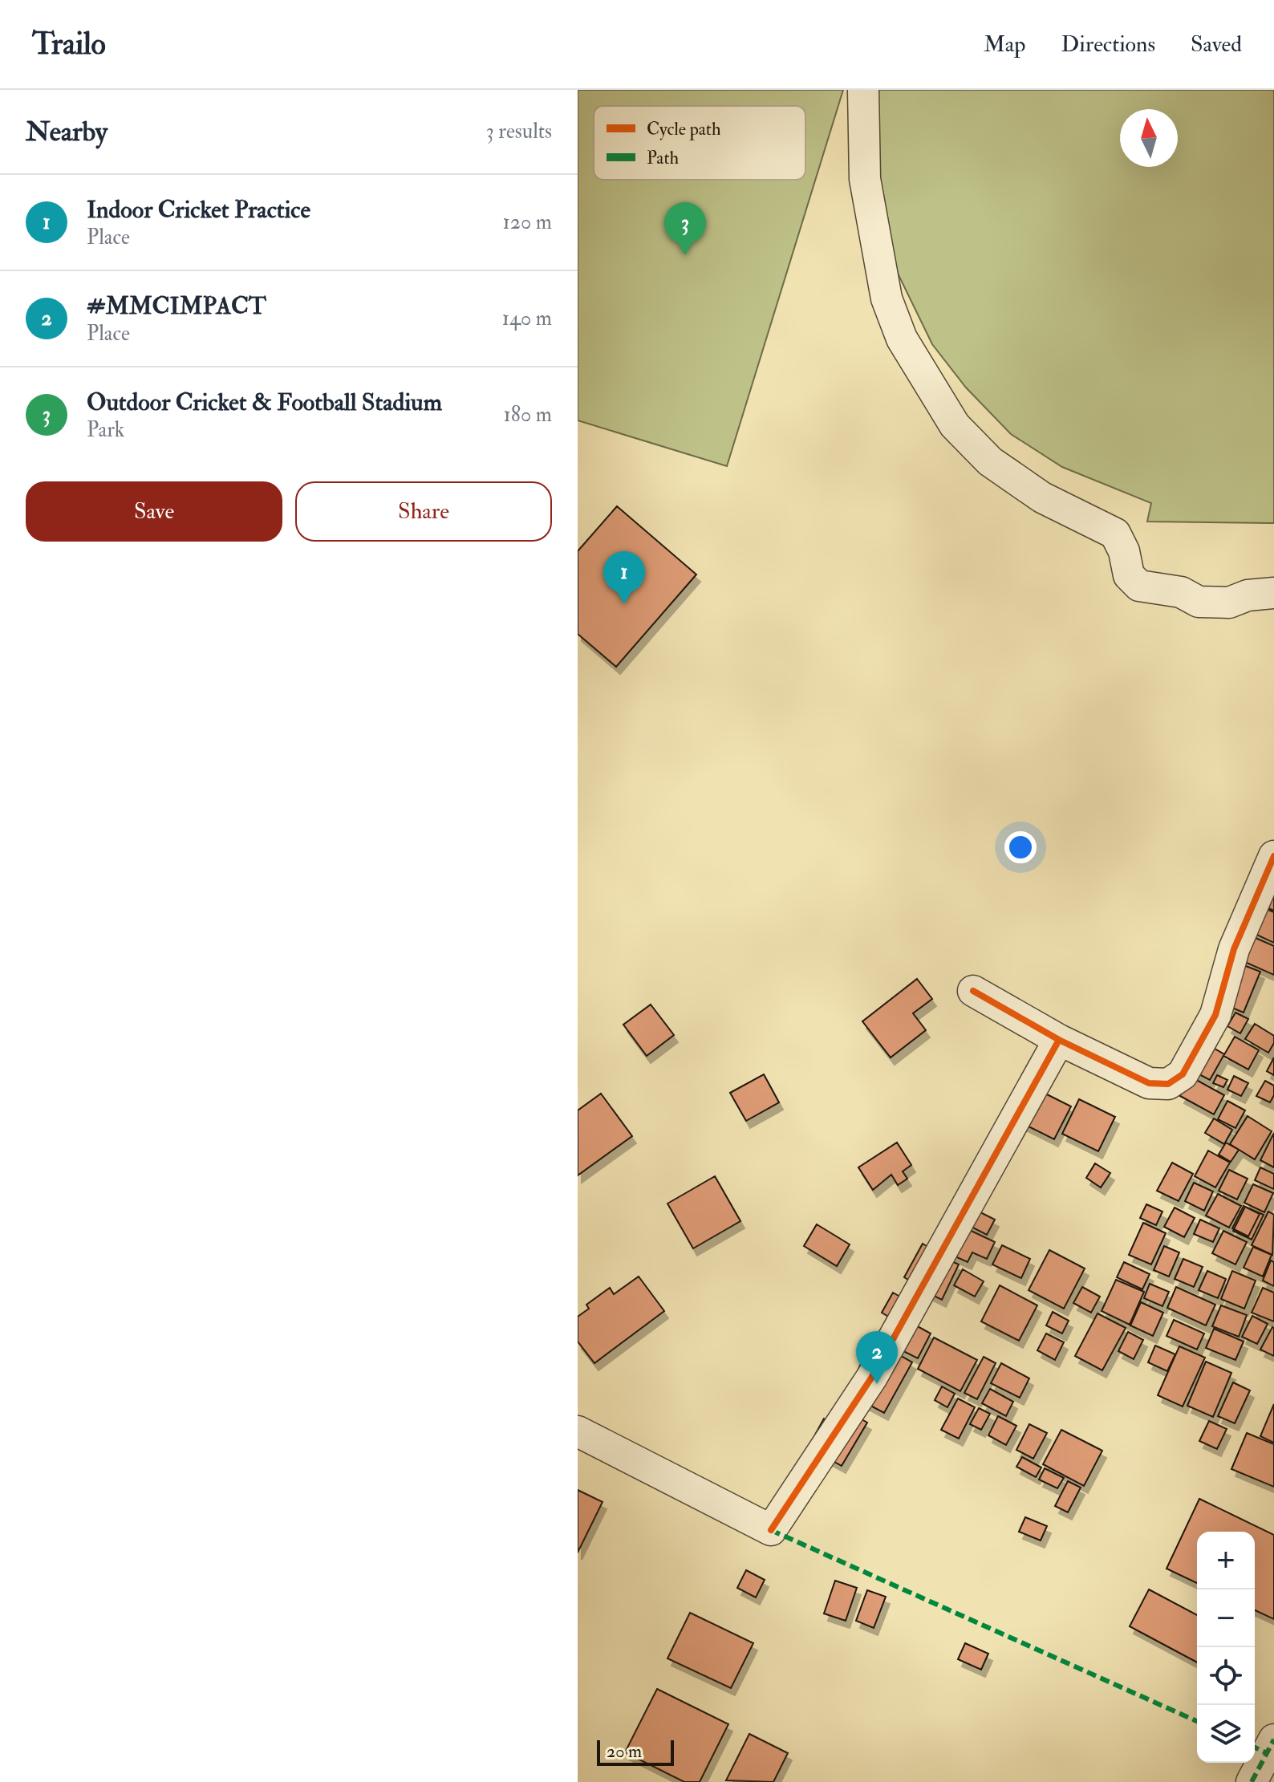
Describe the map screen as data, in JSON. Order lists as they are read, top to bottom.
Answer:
{
  "legend": ["Cycle path", "Path"],
  "scale_bar": "20 m",
  "north": "top",
  "page": {
    "header": "Trailo",
    "nav": ["Map", "Directions", "Saved"],
    "heading": ["Nearby", "3 results"],
    "list": [
      {
        "mark": "1",
        "name": "Indoor Cricket Practice",
        "note": "Place",
        "value": "120 m"
      },
      {
        "mark": "2",
        "name": "#MMCIMPACT",
        "note": "Place",
        "value": "140 m"
      },
      {
        "mark": "3",
        "name": "Outdoor Cricket & Football Stadium",
        "note": "Park",
        "value": "180 m"
      }
    ],
    "pins": ["3", "1", "2"],
    "buttons": ["Save", "Share"],
    "map_buttons": ["+", "−"],
    "scale": "20 m"
  }
}
